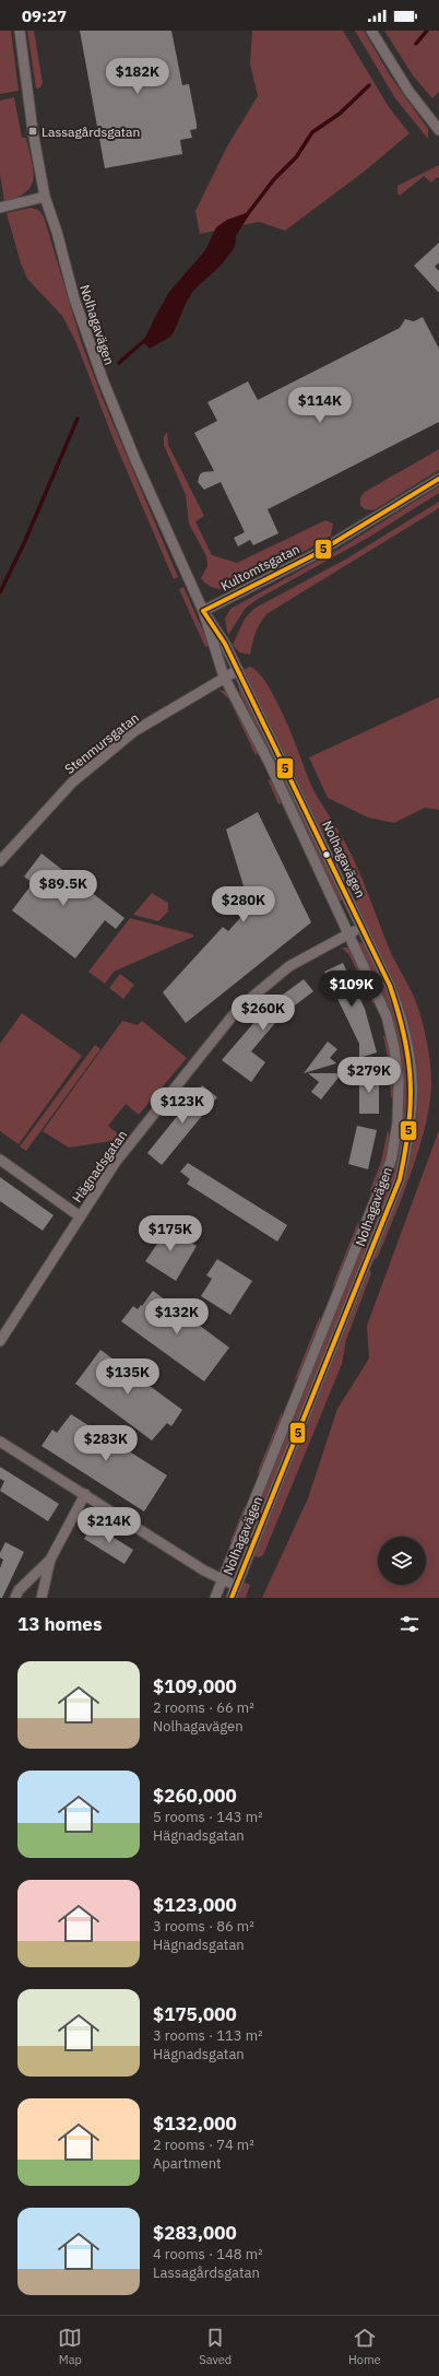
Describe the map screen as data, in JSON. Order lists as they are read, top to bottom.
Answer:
{
  "streets": {
    "street": [
      "Nolhagavägen",
      "Kultomtsgatan",
      "Stenmursgatan",
      "Hägnadsgatan"
    ]
  },
  "crossings": [
    ["Nolhagavägen", "Kultomtsgatan"],
    ["Nolhagavägen", "Stenmursgatan"],
    ["Nolhagavägen", "Hägnadsgatan"]
  ],
  "places": {
    "transit": ["Lassagårdsgatan"]
  },
  "lines": ["transit line 5"],
  "page": {
    "status": "09:27",
    "price": [
      "$182K",
      "$114K",
      "$89.5K",
      "$280K",
      "$109K",
      "$260K",
      "$279K",
      "$123K",
      "$175K",
      "$132K",
      "$135K",
      "$283K",
      "$214K"
    ],
    "heading": "13 homes",
    "list": [
      {
        "name": "$109,000",
        "note": "2 rooms · 66 m² · Nolhagavägen"
      },
      {
        "name": "$260,000",
        "note": "5 rooms · 143 m² · Hägnadsgatan"
      },
      {
        "name": "$123,000",
        "note": "3 rooms · 86 m² · Hägnadsgatan"
      },
      {
        "name": "$175,000",
        "note": "3 rooms · 113 m² · Hägnadsgatan"
      },
      {
        "name": "$132,000",
        "note": "2 rooms · 74 m² · Apartment"
      },
      {
        "name": "$283,000",
        "note": "4 rooms · 148 m² · Lassagårdsgatan"
      }
    ],
    "tabs": ["Map", "Saved", "Home"]
  }
}
